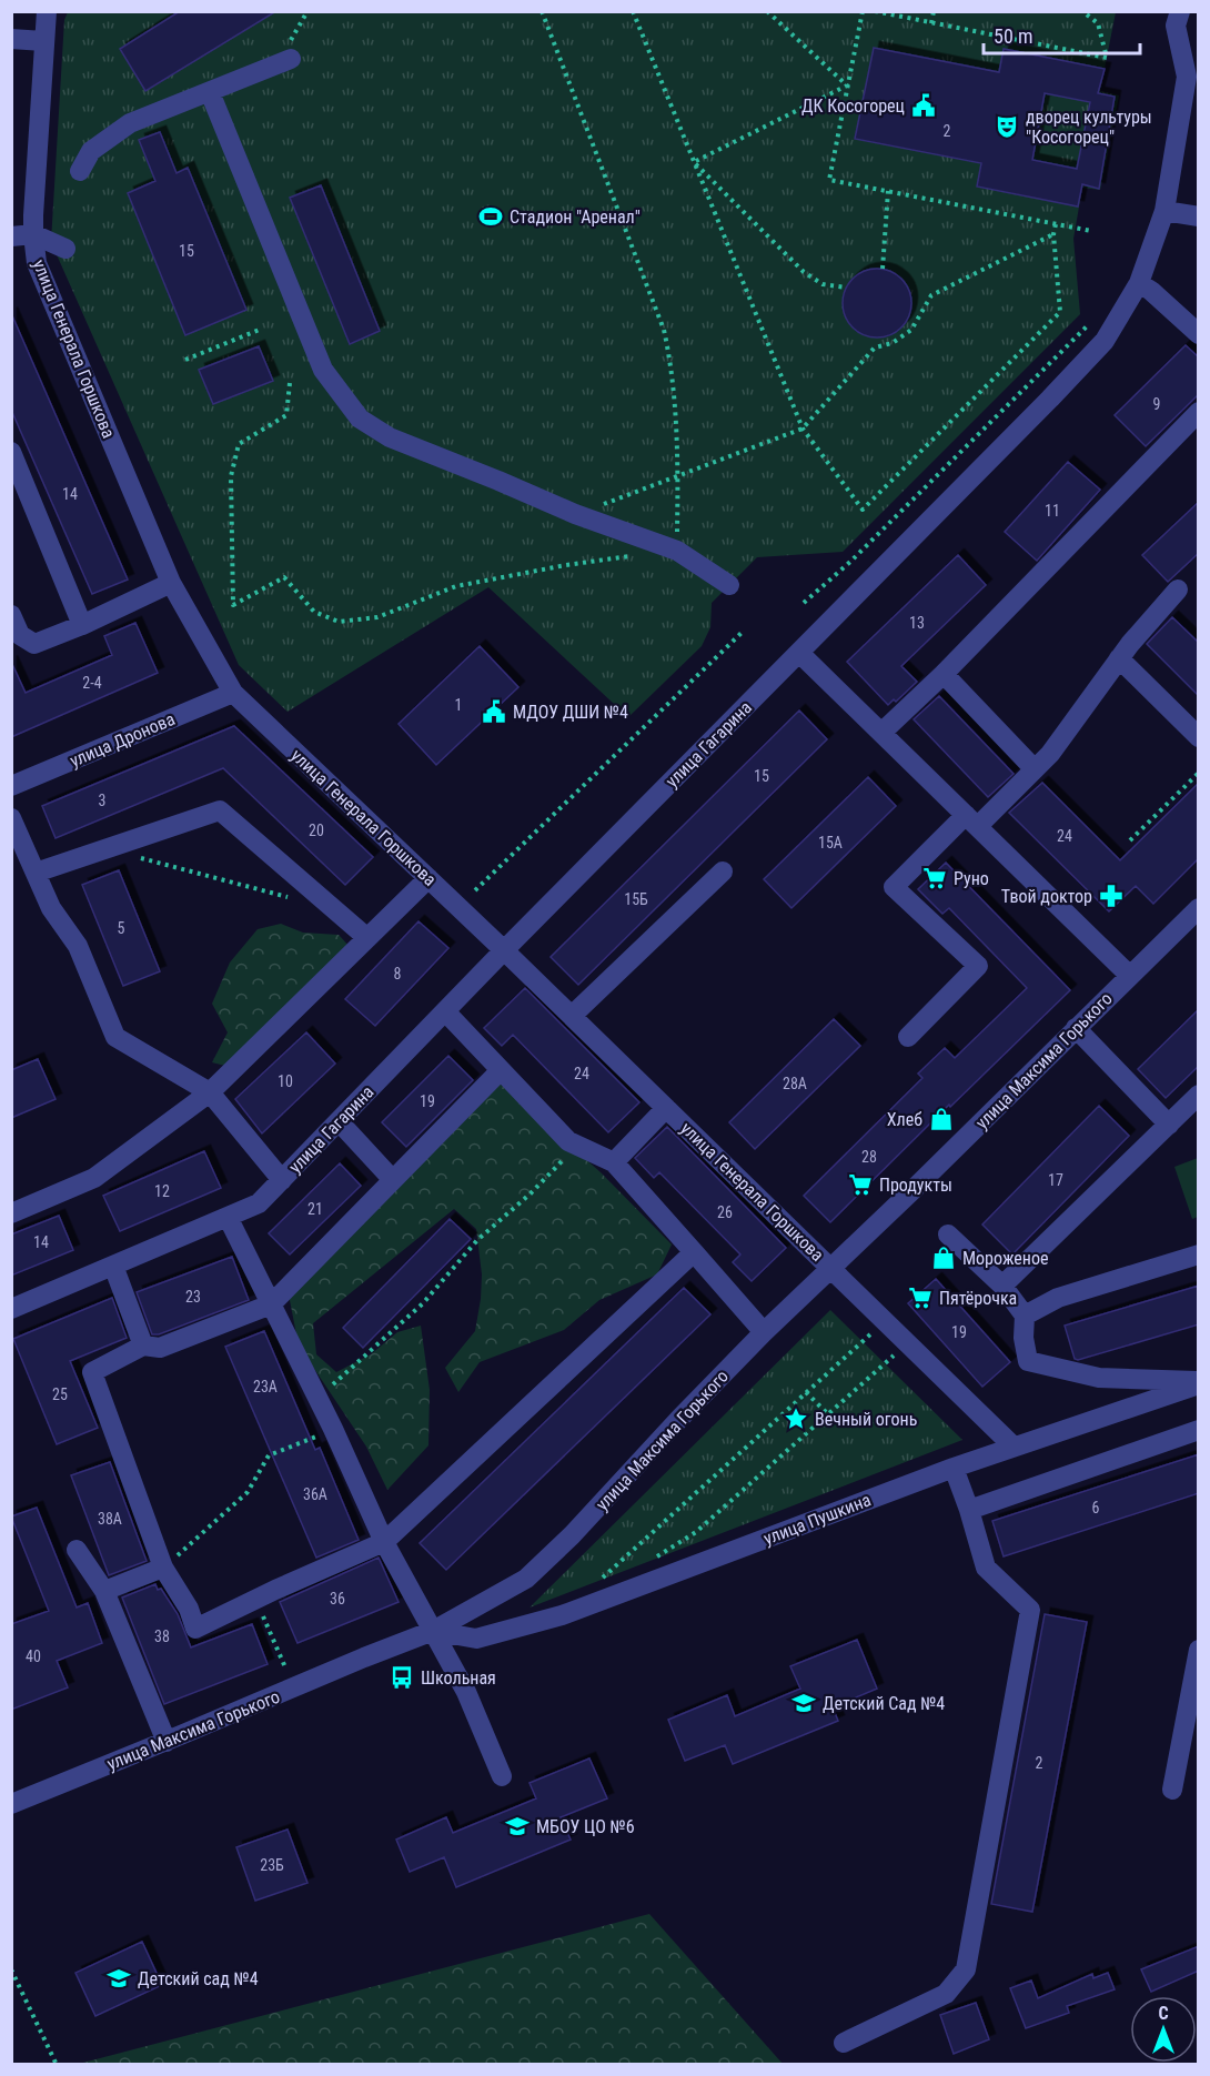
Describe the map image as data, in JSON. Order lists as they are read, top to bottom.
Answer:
{
  "streets": {
    "street": [
      "улица Генерала Горшкова",
      "улица Дронова",
      "улица Гагарина",
      "улица Максима Горького",
      "улица Пушкина"
    ]
  },
  "crossings": [
    ["улица Генерала Горшкова", "улица Дронова"],
    ["улица Генерала Горшкова", "улица Гагарина"],
    ["улица Генерала Горшкова", "улица Максима Горького"],
    ["улица Генерала Горшкова", "улица Пушкина"],
    ["улица Максима Горького", "улица Пушкина"]
  ],
  "places": {
    "public building": ["ДК Косогорец", "МДОУ ДШИ №4"],
    "theatre": ["дворец культуры \"Косогорец\""],
    "sports": ["Стадион \"Аренал\""],
    "supermarket": ["Руно", "Продукты", "Пятёрочка"],
    "pharmacy": ["Твой доктор"],
    "shop": ["Хлеб", "Мороженое"],
    "place": ["Вечный огонь"],
    "bus stop": ["Школьная"],
    "school or university": ["Детский Сад №4", "МБОУ ЦО №6", "Детский сад №4"]
  },
  "house_numbers": [
    "2",
    "15",
    "9",
    "14",
    "11",
    "13",
    "2-4",
    "1",
    "15",
    "3",
    "20",
    "24",
    "15А",
    "15Б",
    "5",
    "8",
    "24",
    "10",
    "28А",
    "19",
    "28",
    "17",
    "12",
    "21",
    "26",
    "14",
    "23",
    "19",
    "23А",
    "25",
    "36А",
    "6",
    "38А",
    "36",
    "38",
    "40",
    "2",
    "23Б"
  ],
  "scale_bar": "50 m",
  "north": "top"
}
